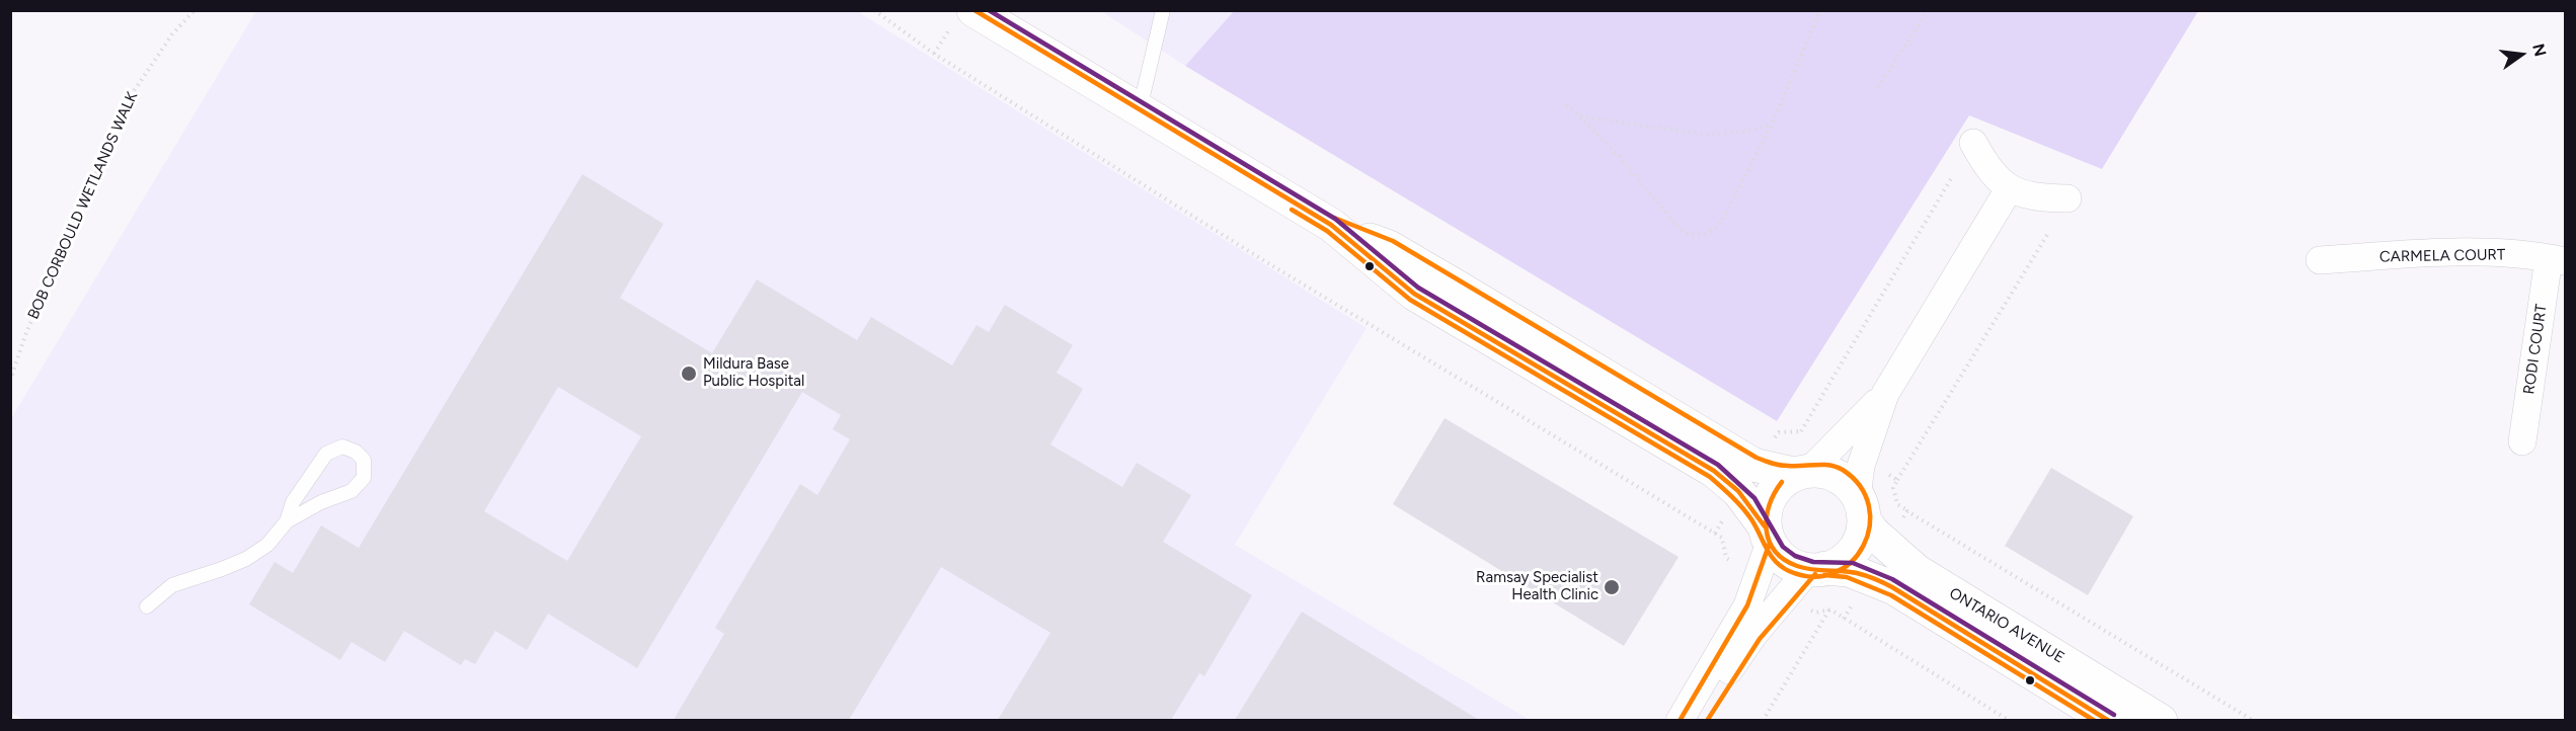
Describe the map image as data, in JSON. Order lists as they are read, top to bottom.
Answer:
{
  "streets": {
    "street": ["CARMELA COURT", "RODI COURT", "ONTARIO AVENUE"],
    "path": ["BOB CORBOULD WETLANDS WALK"]
  },
  "crossings": [
    ["CARMELA COURT", "RODI COURT"]
  ],
  "places": ["Mildura Base Public Hospital", "Ramsay Specialist Health Clinic"],
  "north": "right"
}
